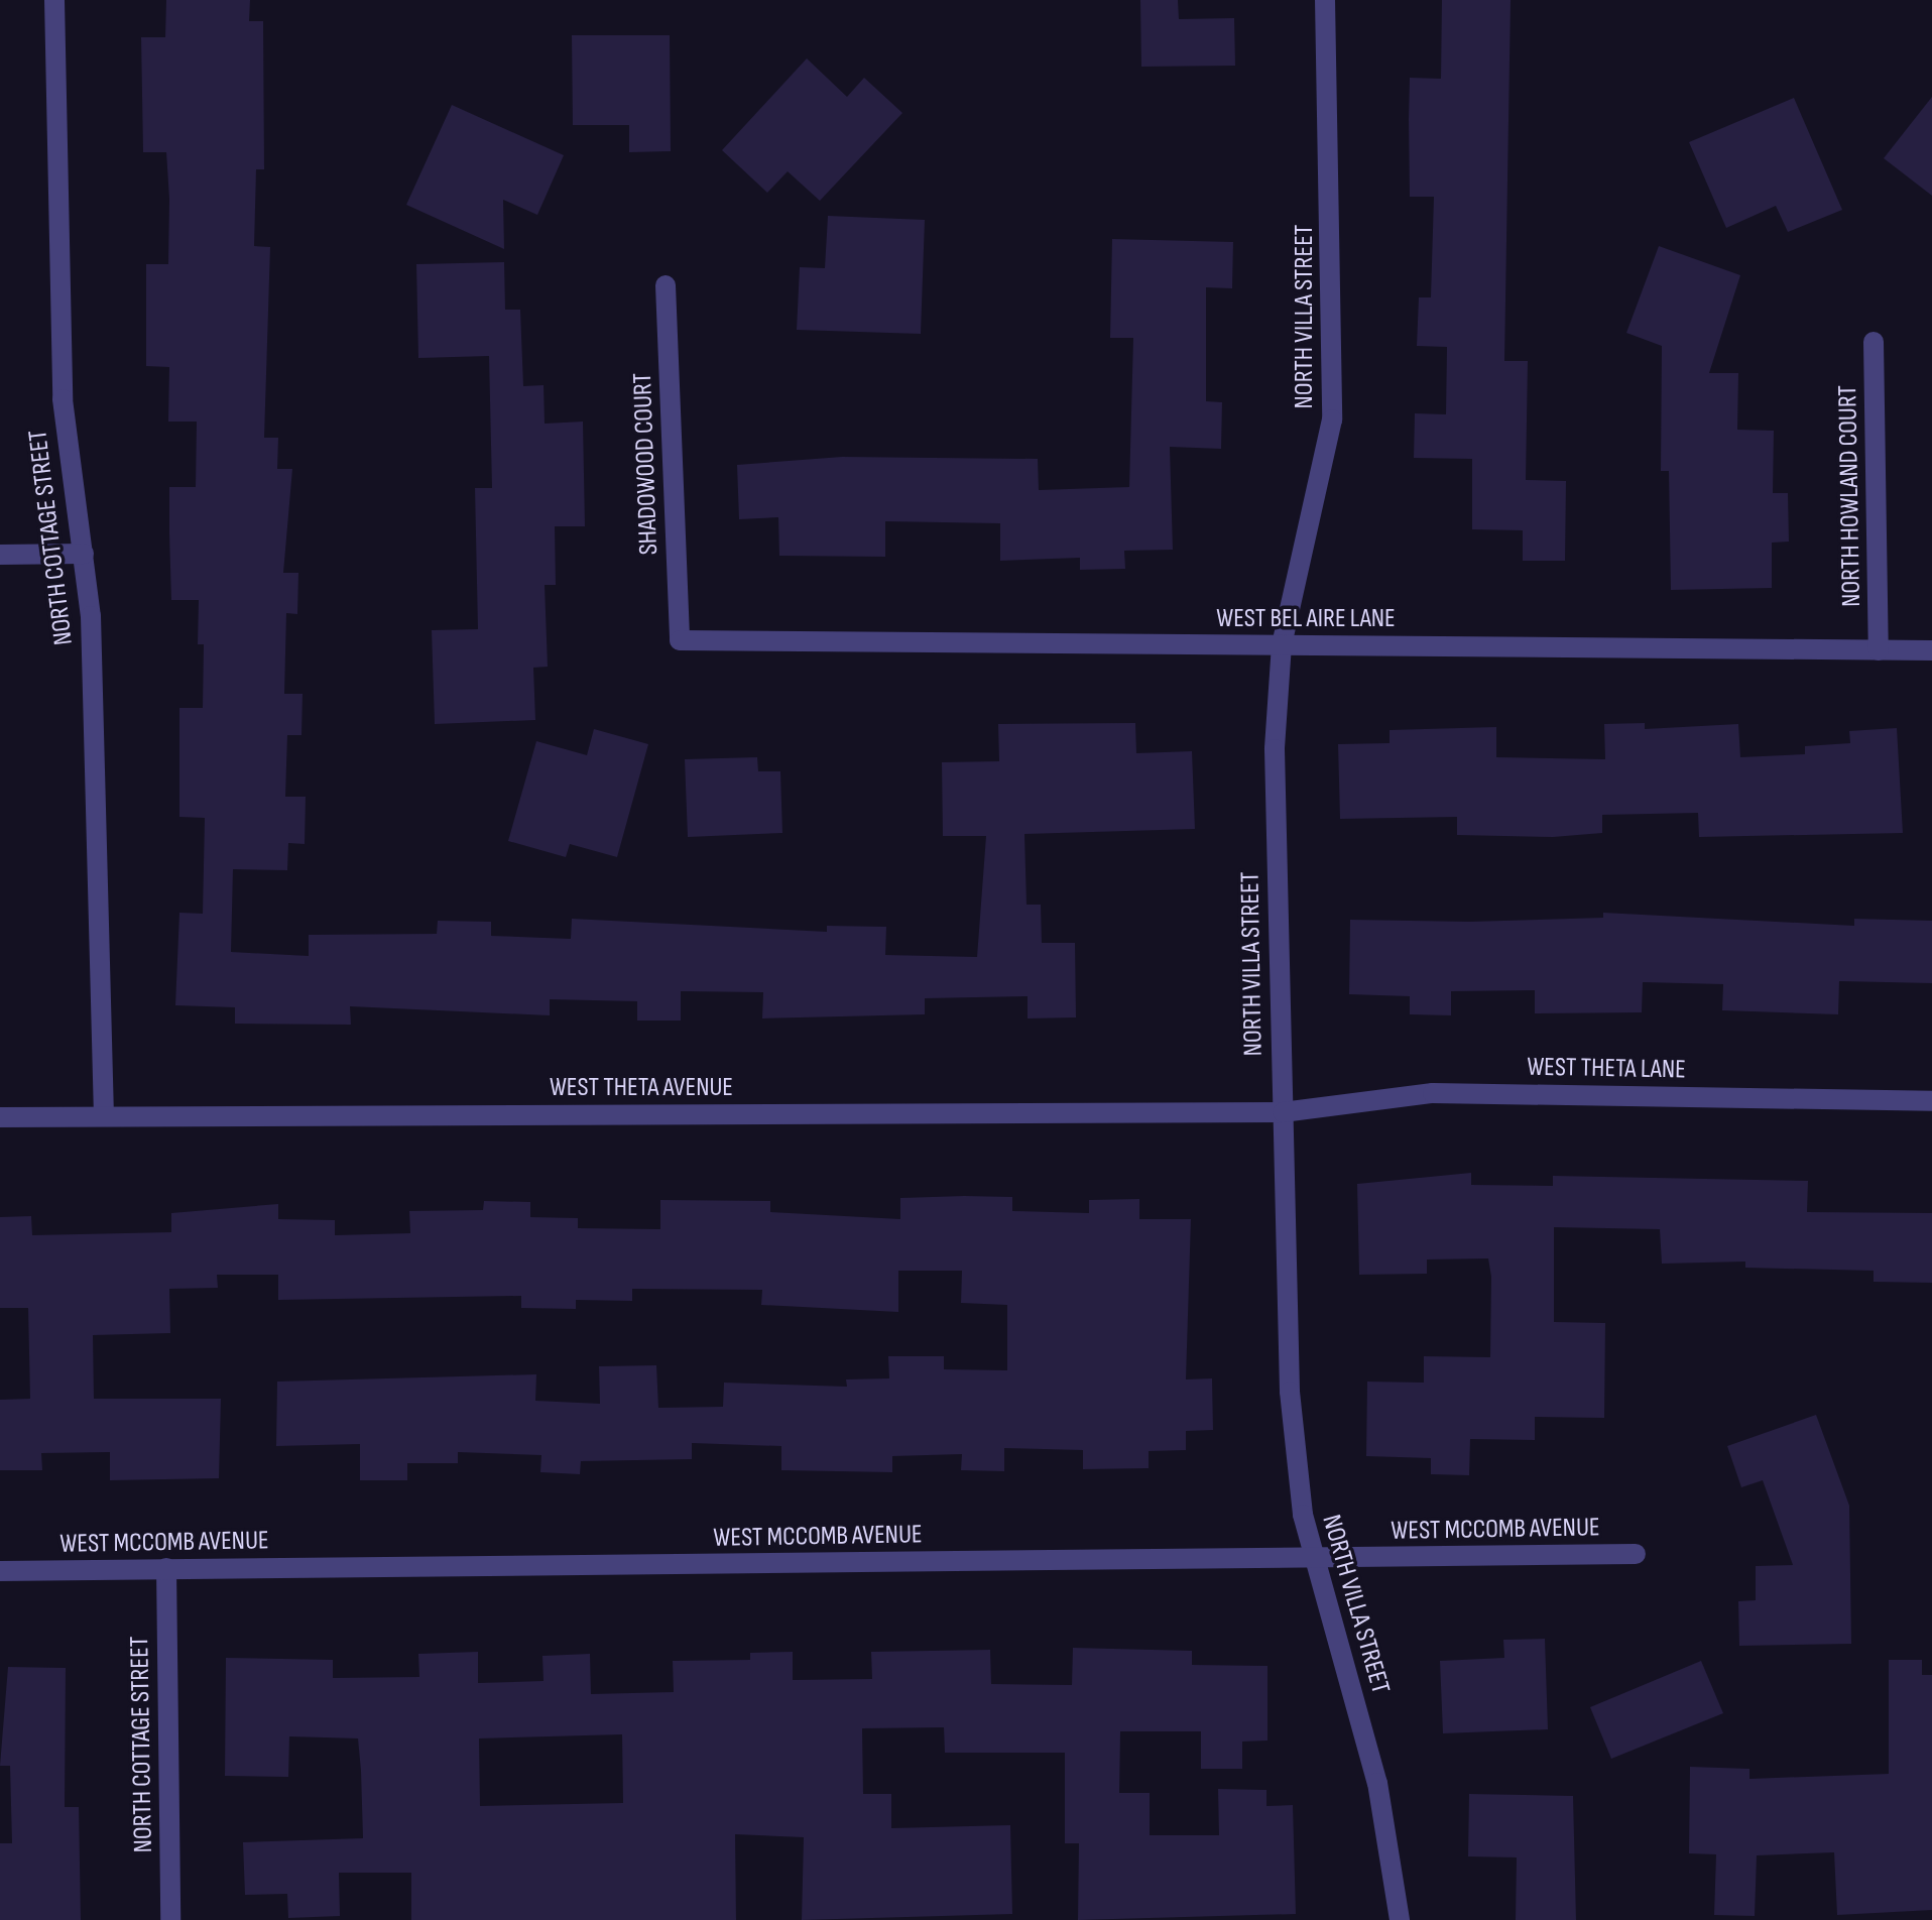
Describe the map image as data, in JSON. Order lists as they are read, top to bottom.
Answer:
{
  "streets": {
    "street": [
      "NORTH VILLA STREET",
      "SHADOWOOD COURT",
      "NORTH HOWLAND COURT",
      "NORTH COTTAGE STREET",
      "WEST BEL AIRE LANE",
      "WEST THETA LANE",
      "WEST THETA AVENUE",
      "WEST MCCOMB AVENUE"
    ]
  },
  "crossings": [
    ["NORTH VILLA STREET", "WEST BEL AIRE LANE"],
    ["NORTH VILLA STREET", "WEST THETA LANE"],
    ["NORTH VILLA STREET", "WEST THETA AVENUE"],
    ["NORTH VILLA STREET", "WEST MCCOMB AVENUE"],
    ["SHADOWOOD COURT", "WEST BEL AIRE LANE"],
    ["NORTH HOWLAND COURT", "WEST BEL AIRE LANE"],
    ["NORTH COTTAGE STREET", "WEST THETA AVENUE"],
    ["NORTH COTTAGE STREET", "WEST MCCOMB AVENUE"],
    ["WEST THETA LANE", "WEST THETA AVENUE"]
  ]
}
